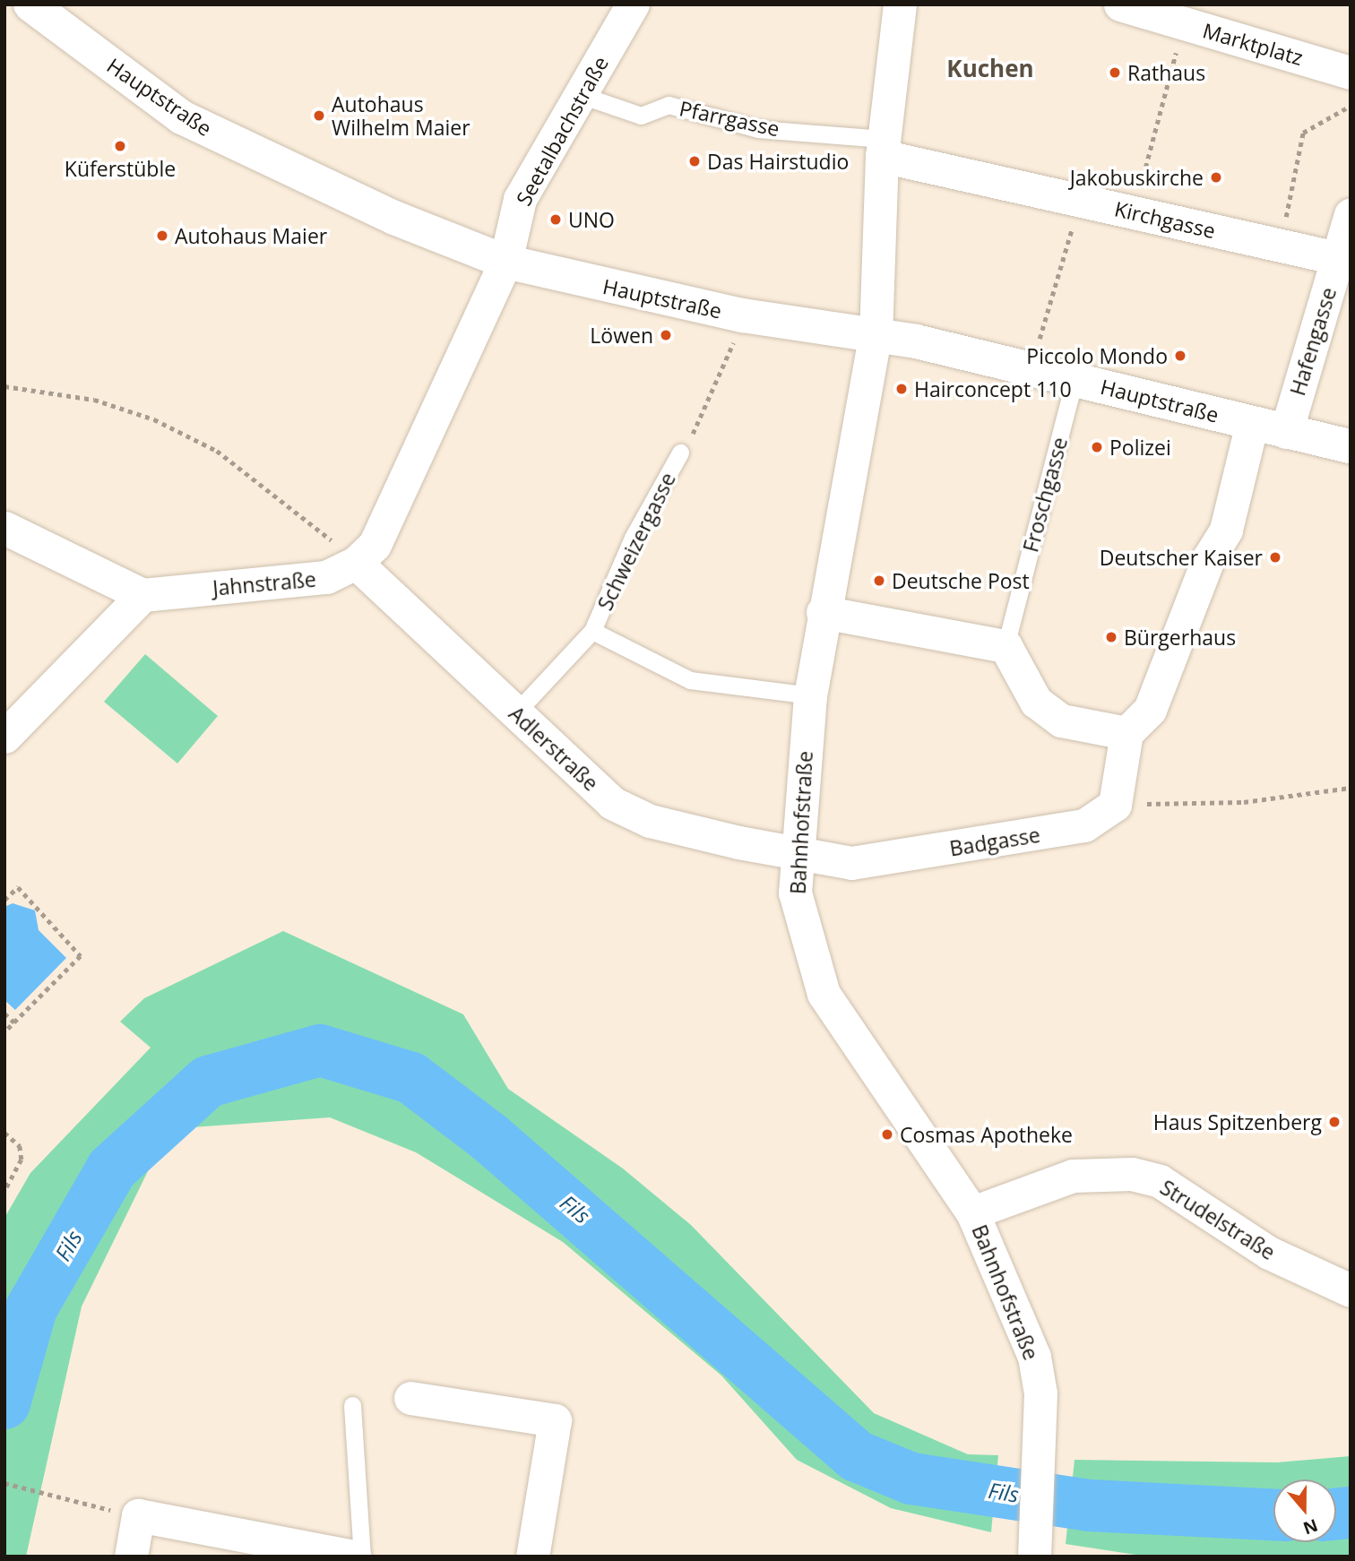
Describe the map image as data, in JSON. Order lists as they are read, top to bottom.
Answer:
{
  "streets": {
    "main road": ["Hauptstraße"],
    "street": [
      "Marktplatz",
      "Seetalbachstraße",
      "Kirchgasse",
      "Hafengasse",
      "Jahnstraße",
      "Adlerstraße",
      "Bahnhofstraße",
      "Badgasse",
      "Strudelstraße"
    ],
    "lane": ["Pfarrgasse", "Froschgasse", "Schweizergasse"]
  },
  "crossings": [
    ["Hauptstraße", "Seetalbachstraße"],
    ["Hauptstraße", "Hafengasse"],
    ["Hauptstraße", "Froschgasse"],
    ["Hauptstraße", "Jahnstraße"],
    ["Hauptstraße", "Bahnhofstraße"],
    ["Pfarrgasse", "Seetalbachstraße"],
    ["Pfarrgasse", "Kirchgasse"],
    ["Seetalbachstraße", "Jahnstraße"],
    ["Kirchgasse", "Hafengasse"],
    ["Schweizergasse", "Adlerstraße"],
    ["Schweizergasse", "Bahnhofstraße"],
    ["Jahnstraße", "Adlerstraße"],
    ["Adlerstraße", "Bahnhofstraße"],
    ["Adlerstraße", "Badgasse"],
    ["Bahnhofstraße", "Badgasse"],
    ["Bahnhofstraße", "Strudelstraße"]
  ],
  "districts": ["Kuchen"],
  "water": ["Fils"],
  "places": [
    "Rathaus",
    "Autohaus Wilhelm Maier",
    "Küferstüble",
    "Das Hairstudio",
    "Jakobuskirche",
    "UNO",
    "Autohaus Maier",
    "Löwen",
    "Piccolo Mondo",
    "Hairconcept 110",
    "Polizei",
    "Deutscher Kaiser",
    "Deutsche Post",
    "Bürgerhaus",
    "Haus Spitzenberg",
    "Cosmas Apotheke"
  ],
  "north": "bottom"
}
